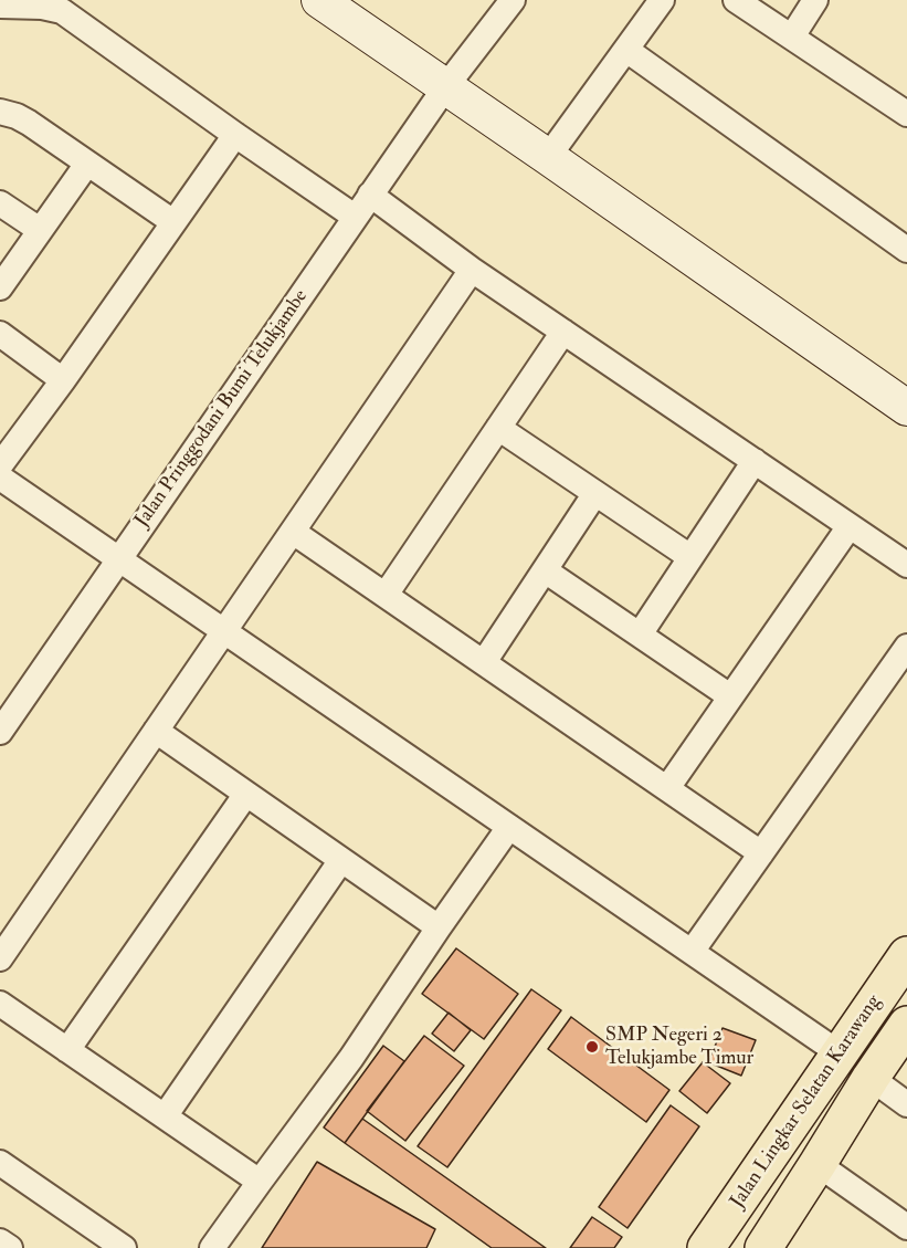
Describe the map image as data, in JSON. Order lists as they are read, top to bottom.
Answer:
{
  "streets": {
    "main road": ["Jalan Lingkar Selatan Karawang"],
    "street": ["Jalan Pringgodani Bumi Telukjambe"]
  },
  "places": ["SMP Negeri 2 Telukjambe Timur"]
}
